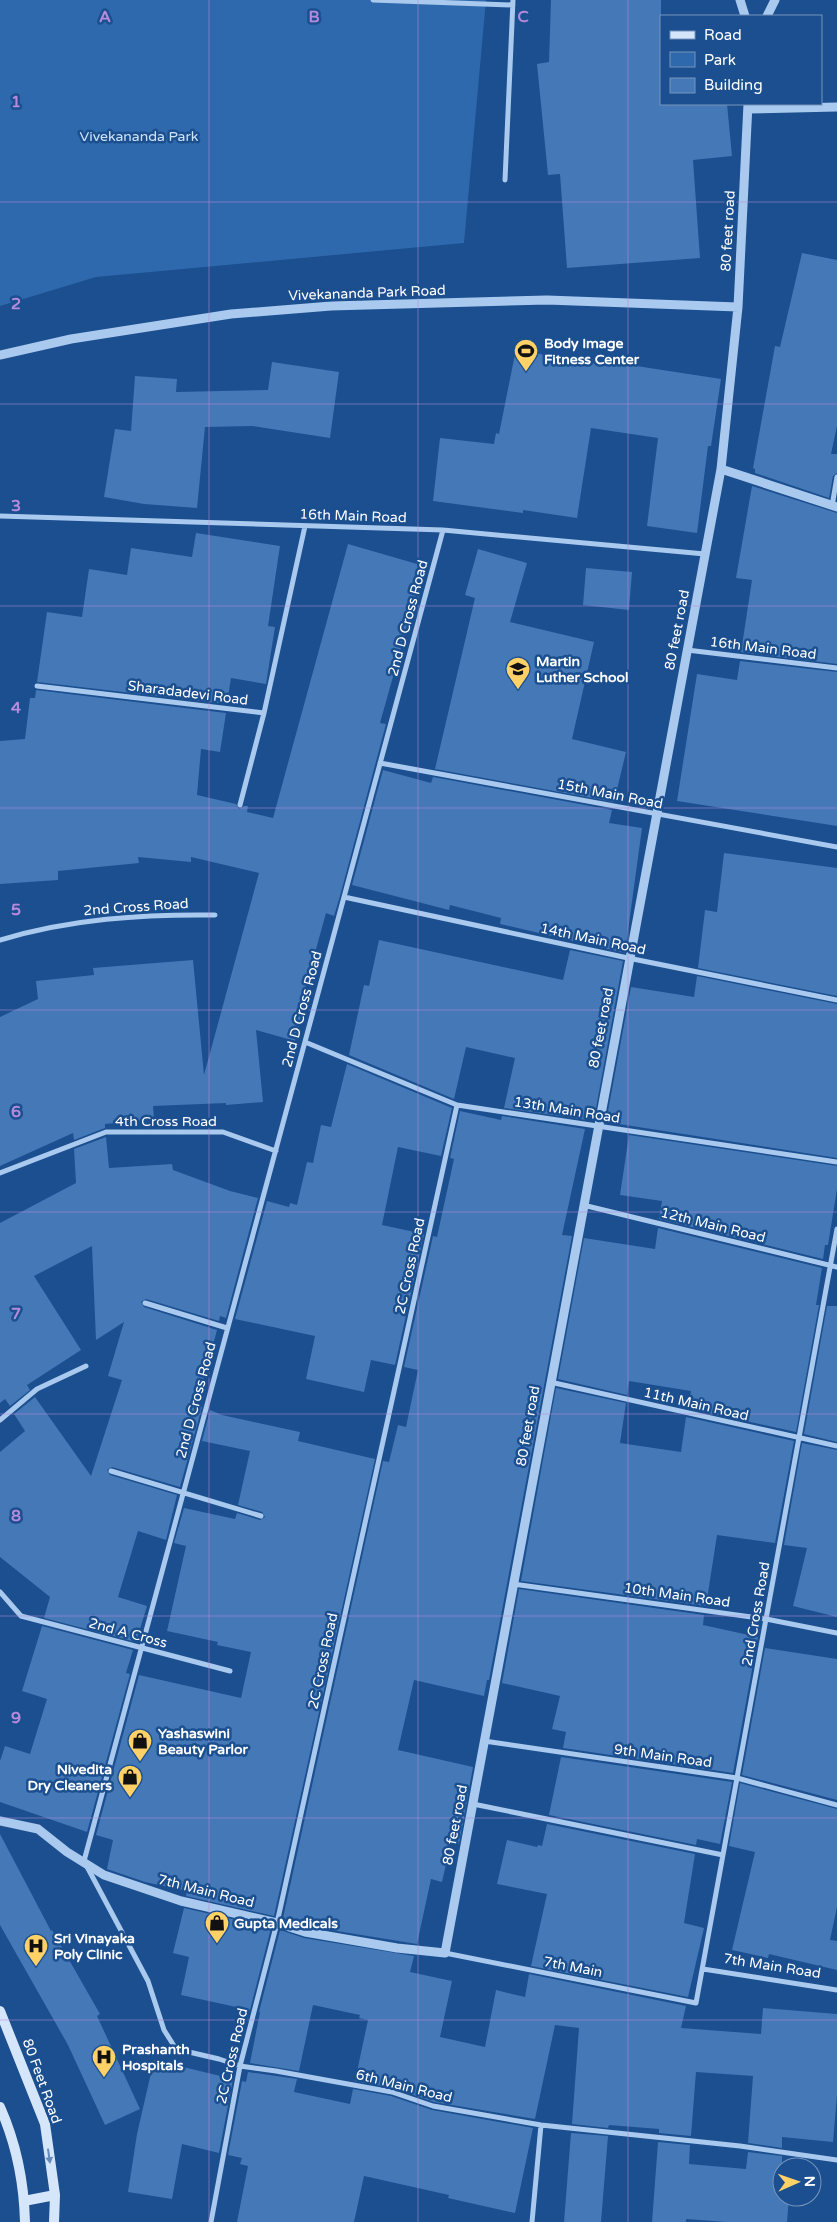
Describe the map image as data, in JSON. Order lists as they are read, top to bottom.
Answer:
{
  "streets": {
    "main road": ["80 Feet Road"],
    "street": [
      "80 feet road",
      "Vivekananda Park Road",
      "16th Main Road",
      "2nd D Cross Road",
      "Sharadadevi Road",
      "15th Main Road",
      "2nd Cross Road",
      "14th Main Road",
      "13th Main Road",
      "4th Cross Road",
      "12th Main Road",
      "2C Cross Road",
      "11th Main Road",
      "10th Main Road",
      "2nd A Cross",
      "9th Main Road",
      "7th Main Road",
      "7th Main",
      "6th Main Road"
    ]
  },
  "crossings": [
    ["80 feet road", "Vivekananda Park Road"],
    ["80 feet road", "16th Main Road"],
    ["80 feet road", "15th Main Road"],
    ["80 feet road", "14th Main Road"],
    ["80 feet road", "13th Main Road"],
    ["80 feet road", "12th Main Road"],
    ["80 feet road", "11th Main Road"],
    ["80 feet road", "10th Main Road"],
    ["80 feet road", "9th Main Road"],
    ["80 feet road", "7th Main Road"],
    ["80 feet road", "7th Main"],
    ["16th Main Road", "2nd D Cross Road"],
    ["16th Main Road", "Sharadadevi Road"],
    ["2nd D Cross Road", "15th Main Road"],
    ["2nd D Cross Road", "14th Main Road"],
    ["2nd D Cross Road", "13th Main Road"],
    ["2nd D Cross Road", "4th Cross Road"],
    ["2nd D Cross Road", "2nd A Cross"],
    ["2nd D Cross Road", "7th Main Road"],
    ["2nd D Cross Road", "6th Main Road"],
    ["2nd Cross Road", "12th Main Road"],
    ["2nd Cross Road", "11th Main Road"],
    ["2nd Cross Road", "10th Main Road"],
    ["2nd Cross Road", "9th Main Road"],
    ["2nd Cross Road", "7th Main Road"],
    ["2nd Cross Road", "7th Main"],
    ["13th Main Road", "2C Cross Road"],
    ["2C Cross Road", "7th Main Road"],
    ["2C Cross Road", "6th Main Road"],
    ["7th Main Road", "7th Main"],
    ["7th Main Road", "6th Main Road"]
  ],
  "parks": ["Vivekananda Park"],
  "places": {
    "sports": ["Body Image Fitness Center"],
    "school or university": ["Martin Luther School"],
    "shop": ["Yashaswini Beauty Parlor", "Nivedita Dry Cleaners", "Gupta Medicals"],
    "hospital": ["Sri Vinayaka Poly Clinic", "Prashanth Hospitals"]
  },
  "legend": ["Road", "Park", "Building"],
  "north": "right",
  "grid": {
    "columns": ["A", "B", "C"],
    "rows": [
      "1",
      "2",
      "3",
      "4",
      "5",
      "6",
      "7",
      "8",
      "9"
    ]
  }
}
